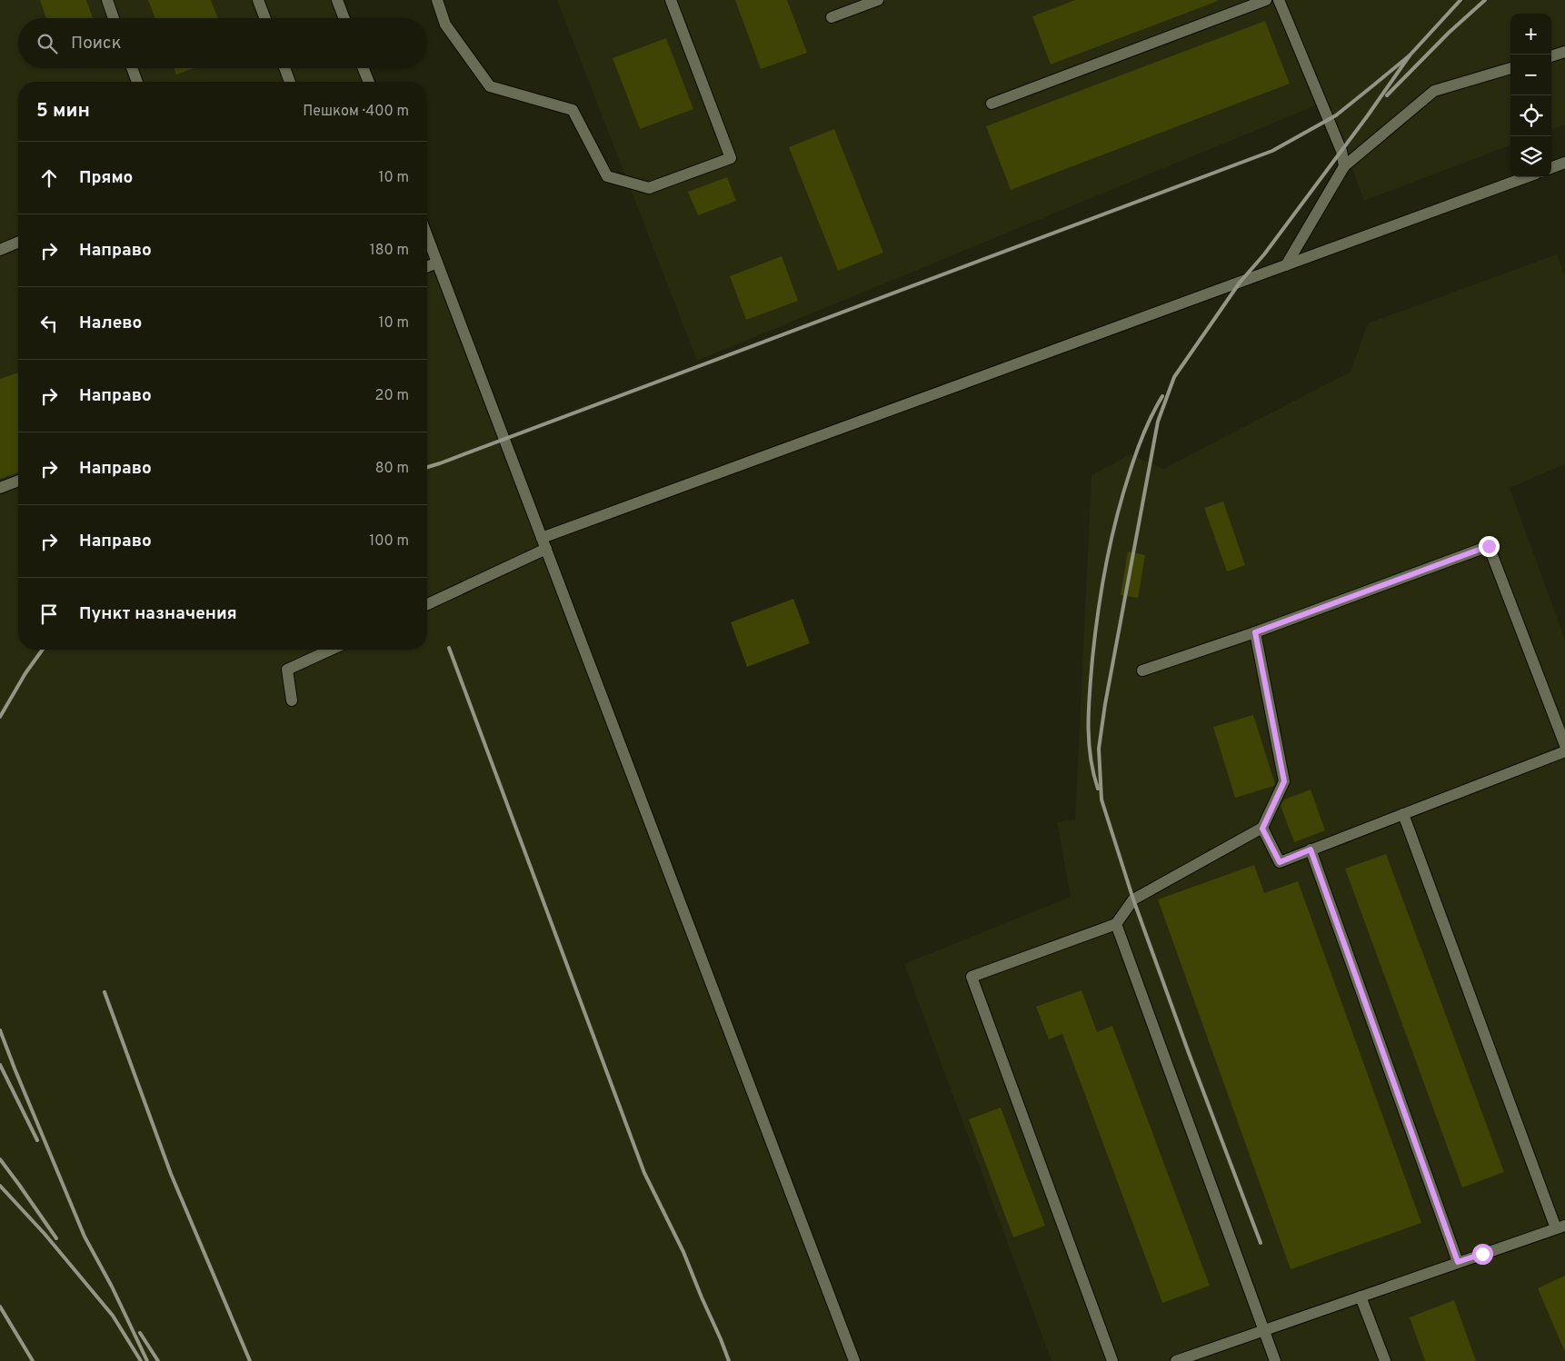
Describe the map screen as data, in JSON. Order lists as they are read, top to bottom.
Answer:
{
  "page": {
    "map_buttons": ["+", "−"],
    "search": "Поиск",
    "heading": ["5 мин", "Пешком · 400 m"],
    "list": [
      ["Прямо", "10 m"],
      ["Направо", "180 m"],
      ["Налево", "10 m"],
      ["Направо", "20 m"],
      ["Направо", "80 m"],
      ["Направо", "100 m"],
      "Пункт назначения"
    ]
  }
}
